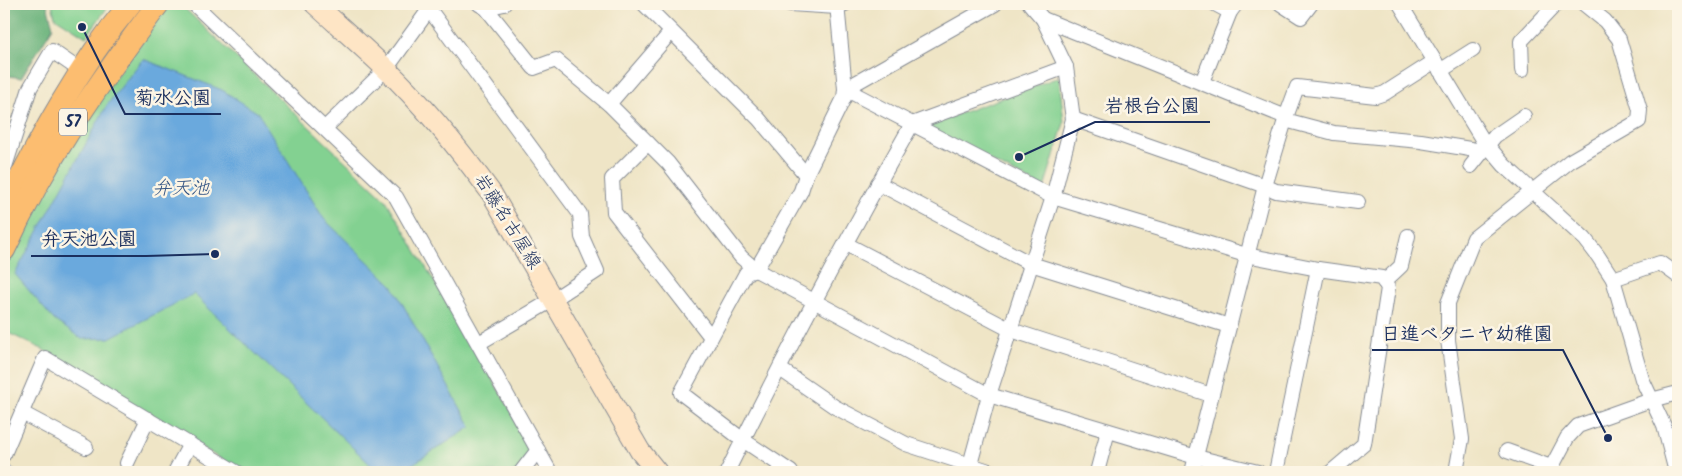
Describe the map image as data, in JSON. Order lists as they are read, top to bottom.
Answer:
{
  "streets": {
    "main road": ["57", "岩藤名古屋線"]
  },
  "water": ["弁天池"],
  "places": [
    "菊水公園",
    "岩根台公園",
    "弁天池公園",
    "日進ベタニヤ幼稚園"
  ]
}
